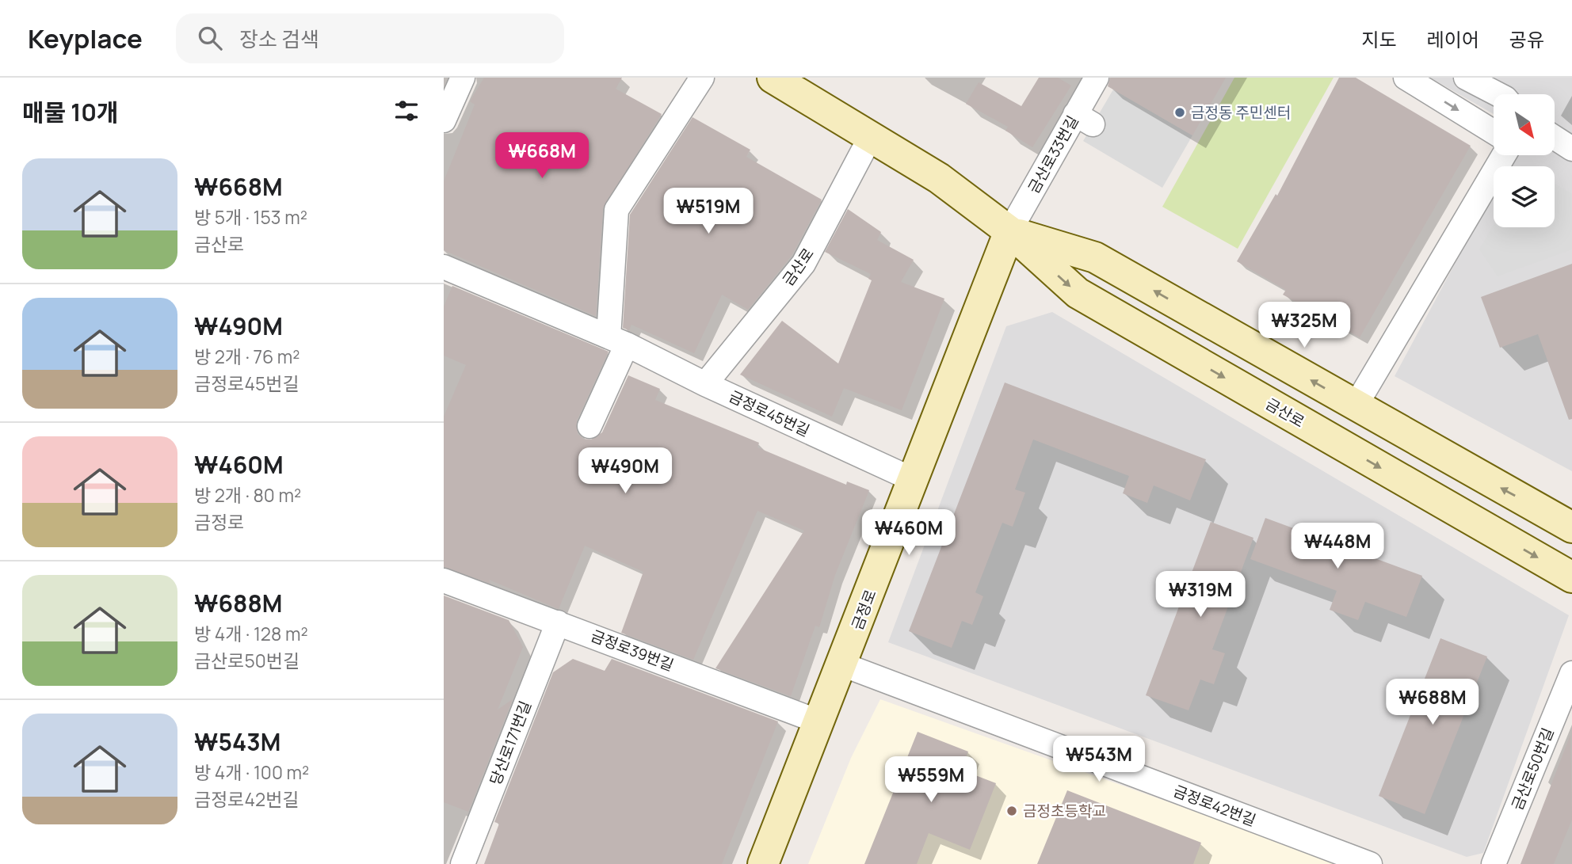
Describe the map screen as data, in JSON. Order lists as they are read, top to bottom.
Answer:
{
  "streets": {
    "street": [
      "금산로33번길",
      "금산로",
      "금정로45번길",
      "금정로",
      "금정로39번길",
      "당산로171번길",
      "금산로50번길",
      "금정로42번길"
    ]
  },
  "crossings": [
    ["금산로33번길", "금산로"],
    ["금산로33번길", "금정로"],
    ["금산로", "금정로45번길"],
    ["금산로", "금정로"],
    ["금정로45번길", "금정로"],
    ["금정로", "금정로39번길"],
    ["금정로", "금정로42번길"],
    ["금정로39번길", "당산로171번길"]
  ],
  "places": ["금정동 주민센터", "금정초등학교"],
  "north": "bottom right",
  "page": {
    "header": "Keyplace",
    "search": "장소 검색",
    "nav": ["지도", "레이어", "공유"],
    "heading": "매물 10개",
    "price": [
      "₩668M",
      "₩519M",
      "₩325M",
      "₩490M",
      "₩460M",
      "₩448M",
      "₩319M",
      "₩688M",
      "₩543M",
      "₩559M"
    ],
    "list": [
      {
        "name": "₩668M",
        "note": "방 5개 · 153 m² · 금산로"
      },
      {
        "name": "₩490M",
        "note": "방 2개 · 76 m² · 금정로45번길"
      },
      {
        "name": "₩460M",
        "note": "방 2개 · 80 m² · 금정로"
      },
      {
        "name": "₩688M",
        "note": "방 4개 · 128 m² · 금산로50번길"
      },
      {
        "name": "₩543M",
        "note": "방 4개 · 100 m² · 금정로42번길"
      }
    ]
  }
}
